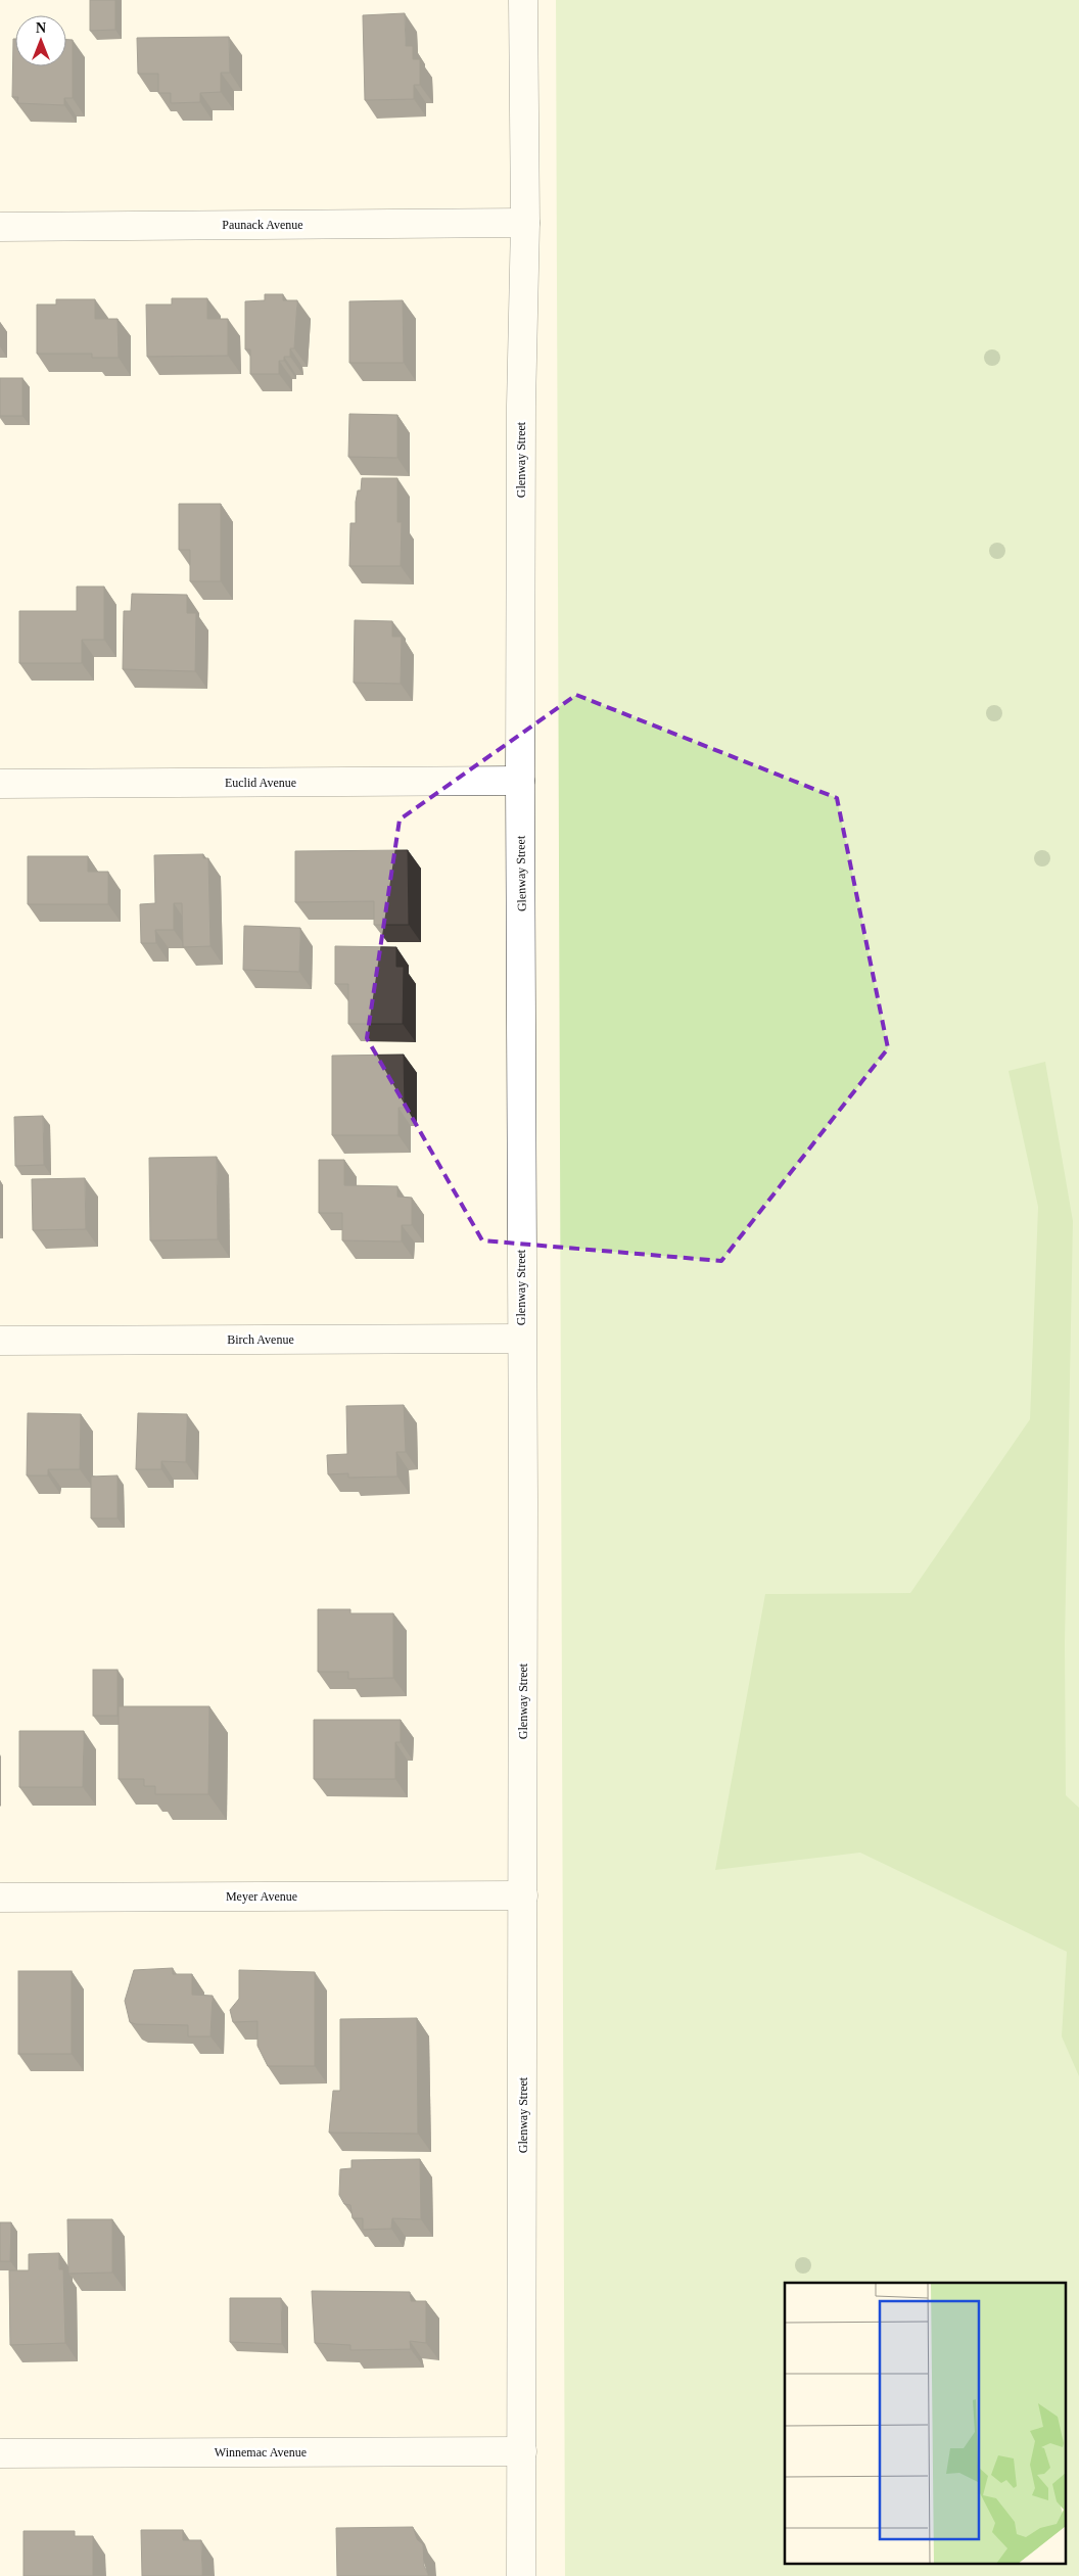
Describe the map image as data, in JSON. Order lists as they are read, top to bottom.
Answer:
{
  "streets": {
    "street": [
      "Paunack Avenue",
      "Glenway Street",
      "Euclid Avenue",
      "Birch Avenue",
      "Meyer Avenue",
      "Winnemac Avenue"
    ]
  },
  "crossings": [
    ["Paunack Avenue", "Glenway Street"],
    ["Glenway Street", "Euclid Avenue"],
    ["Glenway Street", "Birch Avenue"],
    ["Glenway Street", "Meyer Avenue"],
    ["Glenway Street", "Winnemac Avenue"]
  ],
  "north": "top"
}
